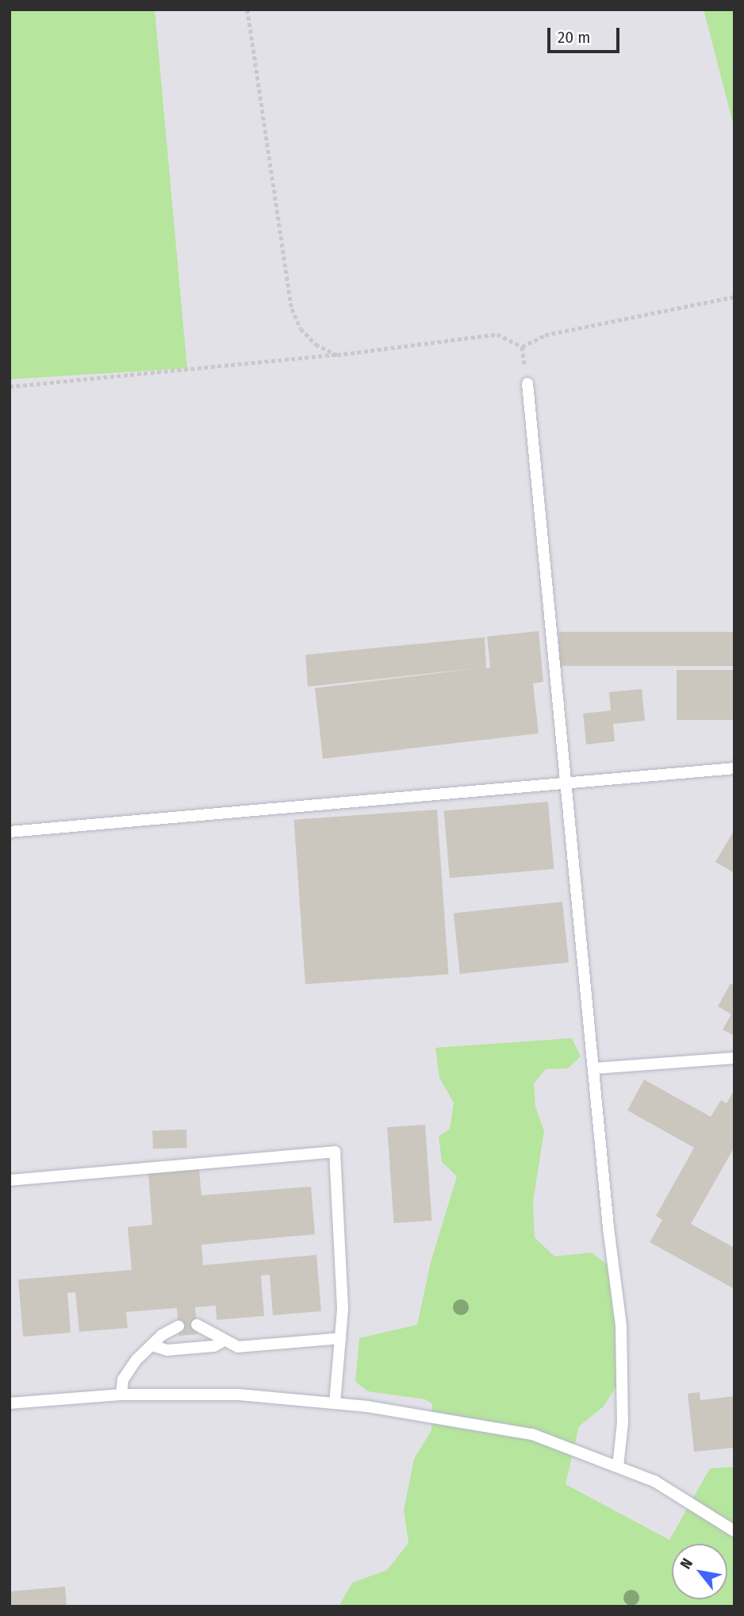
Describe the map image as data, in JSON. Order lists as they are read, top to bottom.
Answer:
{
  "scale_bar": "20 m",
  "north": "top left"
}
